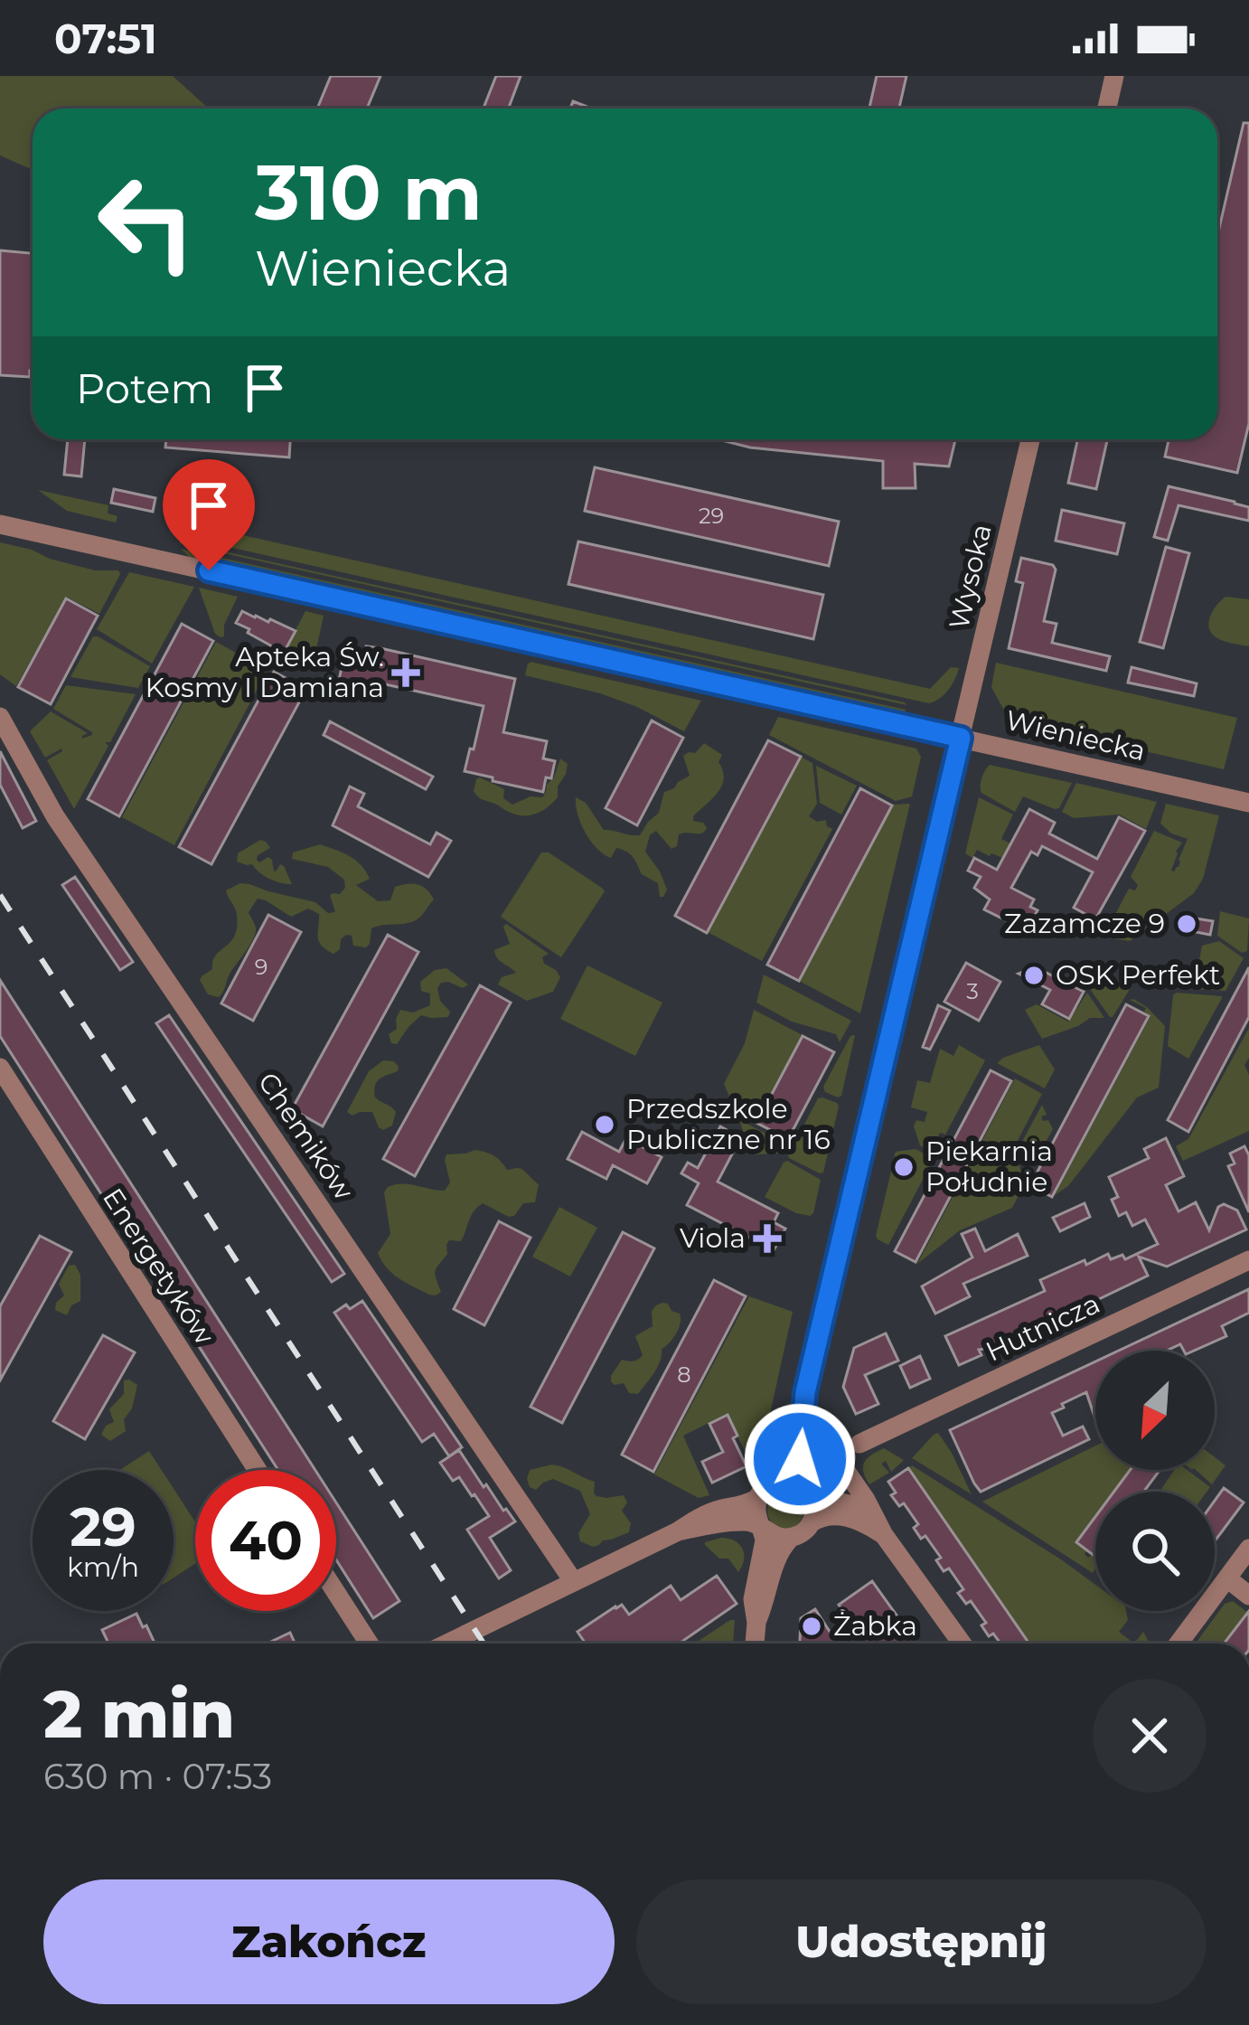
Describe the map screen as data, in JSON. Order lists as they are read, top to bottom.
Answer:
{
  "streets": {
    "street": [
      "Wysoka",
      "Wieniecka",
      "Chemików",
      "Energetyków",
      "Hutnicza"
    ]
  },
  "crossings": [
    ["Wysoka", "Wieniecka"]
  ],
  "places": {
    "health": ["Apteka Św. Kosmy I Damiana", "Viola"],
    "other": [
      "Zazamcze 9",
      "OSK Perfekt",
      "Przedszkole Publiczne nr 16",
      "Piekarnia Południe",
      "Żabka"
    ]
  },
  "house_numbers": [
    "29",
    "9",
    "3",
    "8"
  ],
  "north": "bottom left",
  "page": {
    "status": "07:51",
    "turn": ["310 m", "Wieniecka"],
    "then": "Potem",
    "speed": "29 km/h",
    "limit": "40",
    "heading": ["2 min", "630 m · 07:53"],
    "buttons": ["Zakończ", "Udostępnij"]
  }
}
